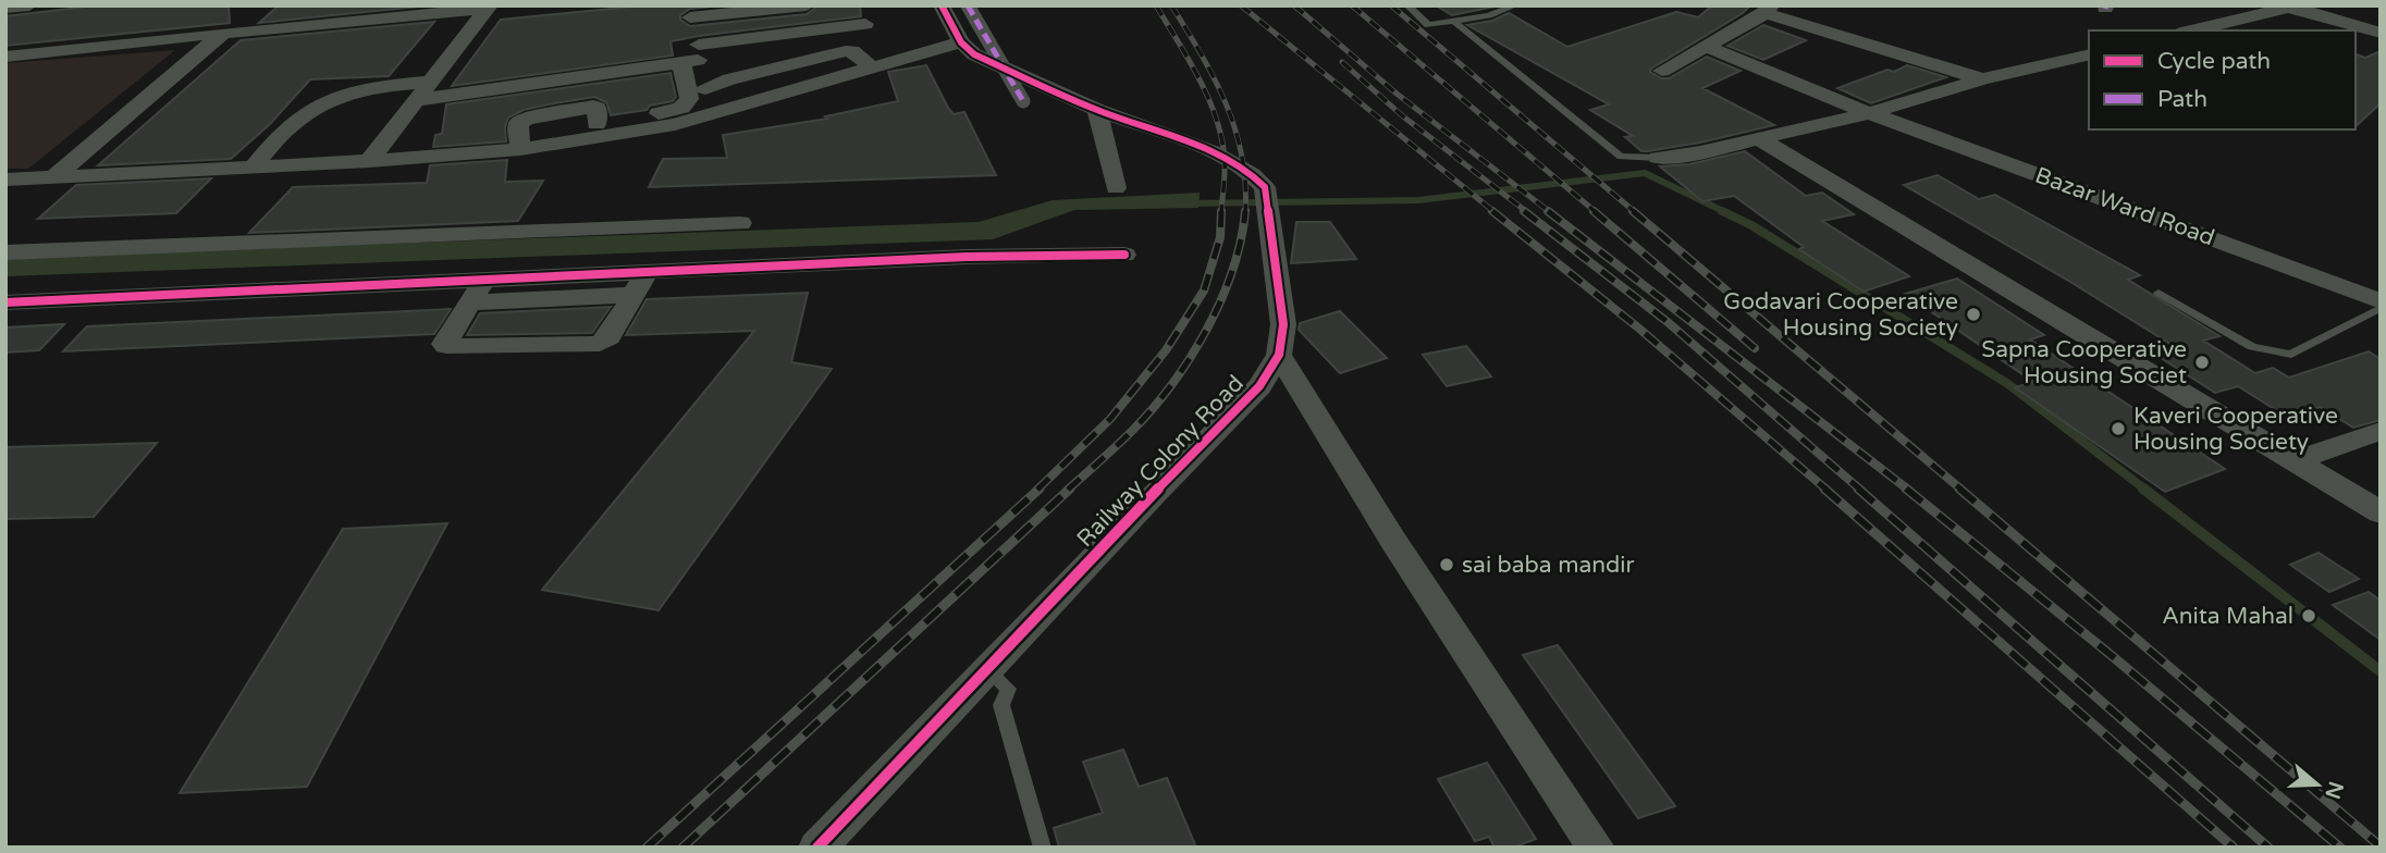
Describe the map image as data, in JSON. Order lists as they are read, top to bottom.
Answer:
{
  "streets": {
    "street": ["Bazar Ward Road", "Railway Colony Road"]
  },
  "places": [
    "Godavari Cooperative Housing Society",
    "Sapna Cooperative Housing Societ",
    "Kaveri Cooperative Housing Society",
    "sai baba mandir",
    "Anita Mahal"
  ],
  "legend": ["Cycle path", "Path"],
  "north": "right"
}
